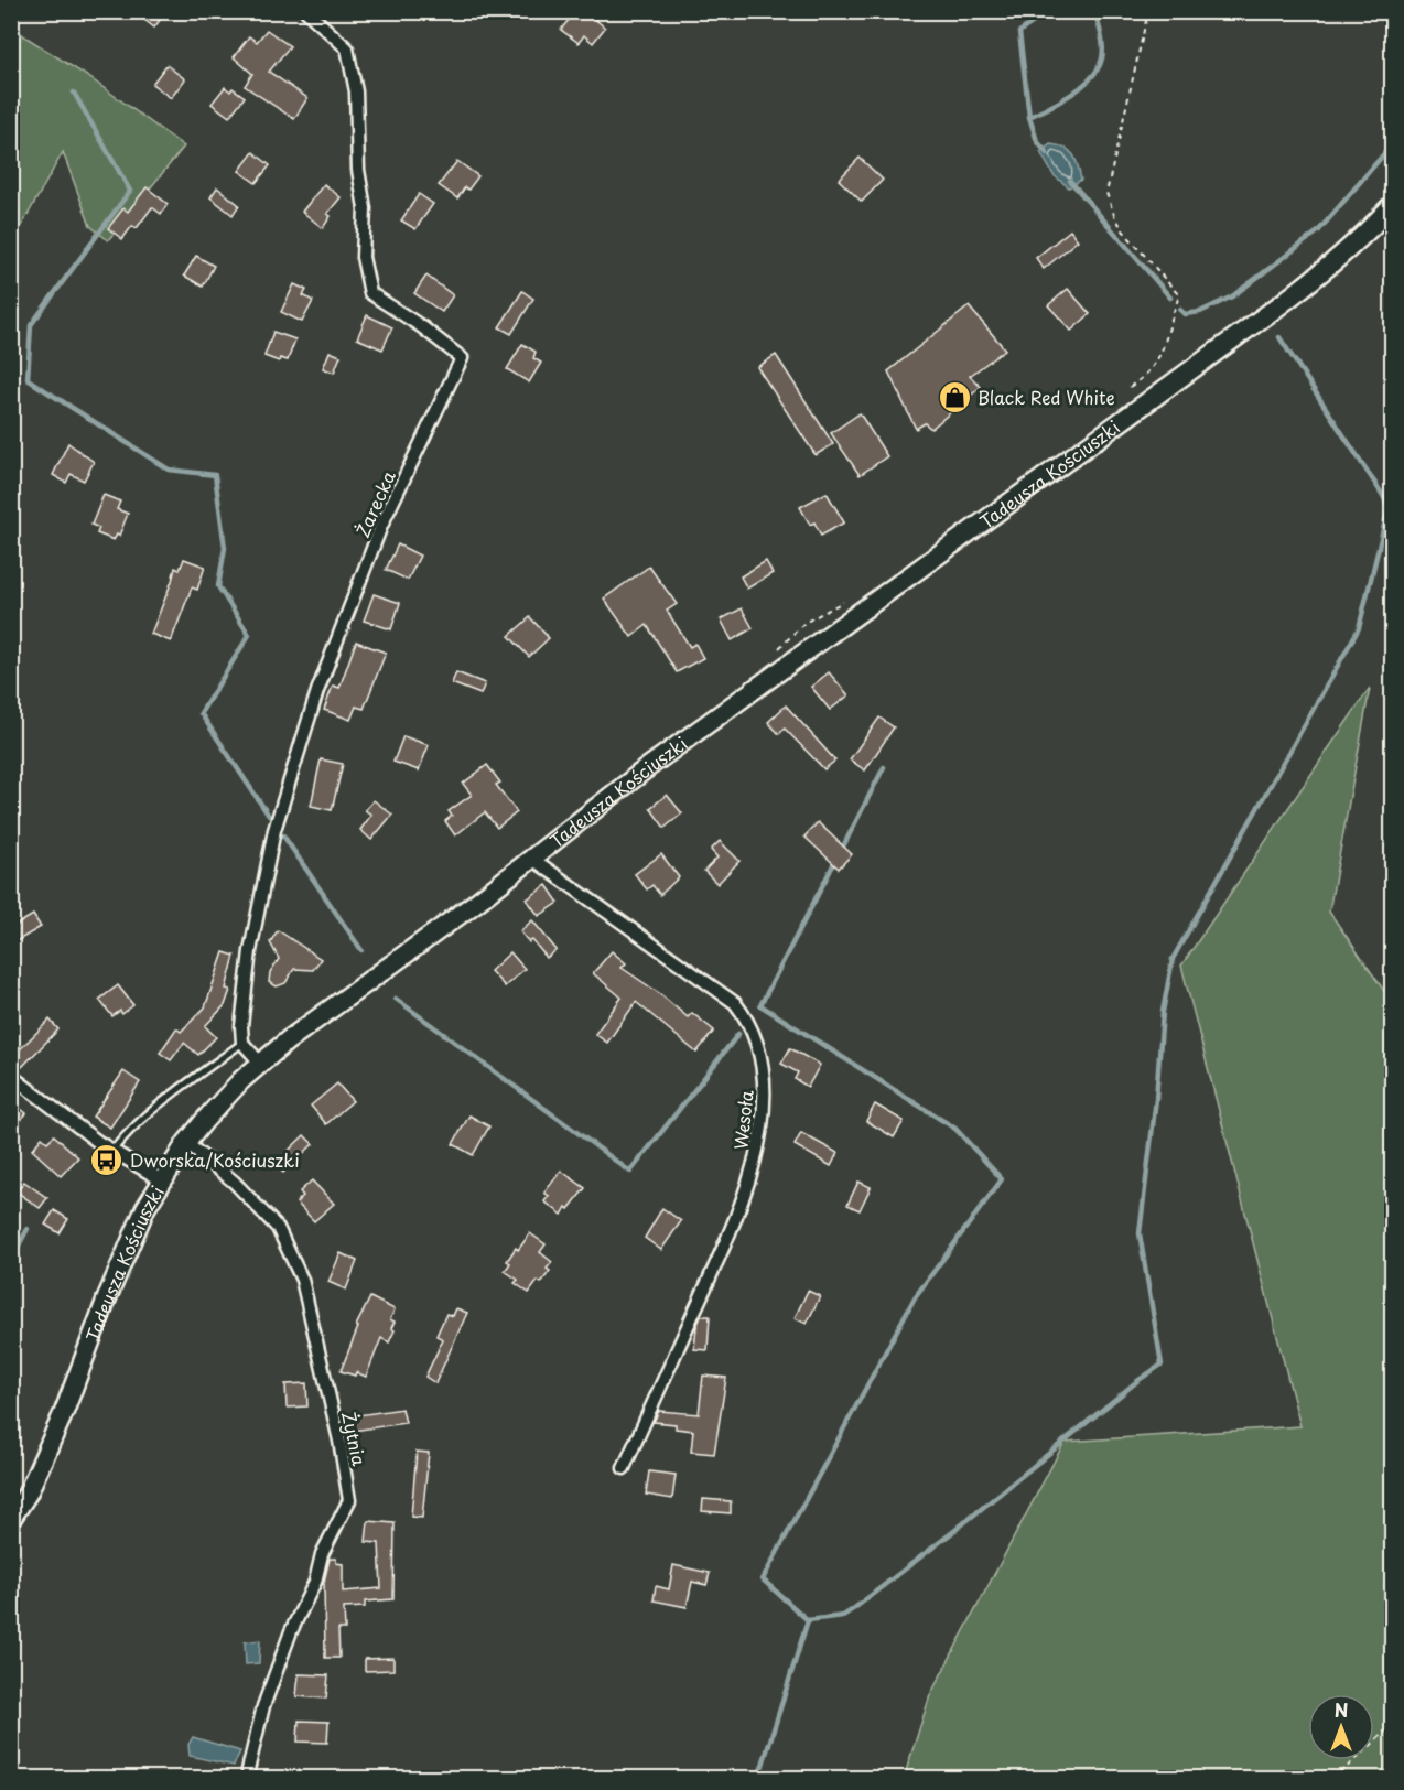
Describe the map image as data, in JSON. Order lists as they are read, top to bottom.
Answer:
{
  "streets": {
    "main road": ["Tadeusza Kościuszki"],
    "street": ["Żarecka", "Wesoła", "Żytnia"]
  },
  "crossings": [
    ["Tadeusza Kościuszki", "Wesoła"],
    ["Tadeusza Kościuszki", "Żytnia"]
  ],
  "places": {
    "shop": ["Black Red White"],
    "bus stop": ["Dworska/Kościuszki"]
  },
  "north": "top"
}
